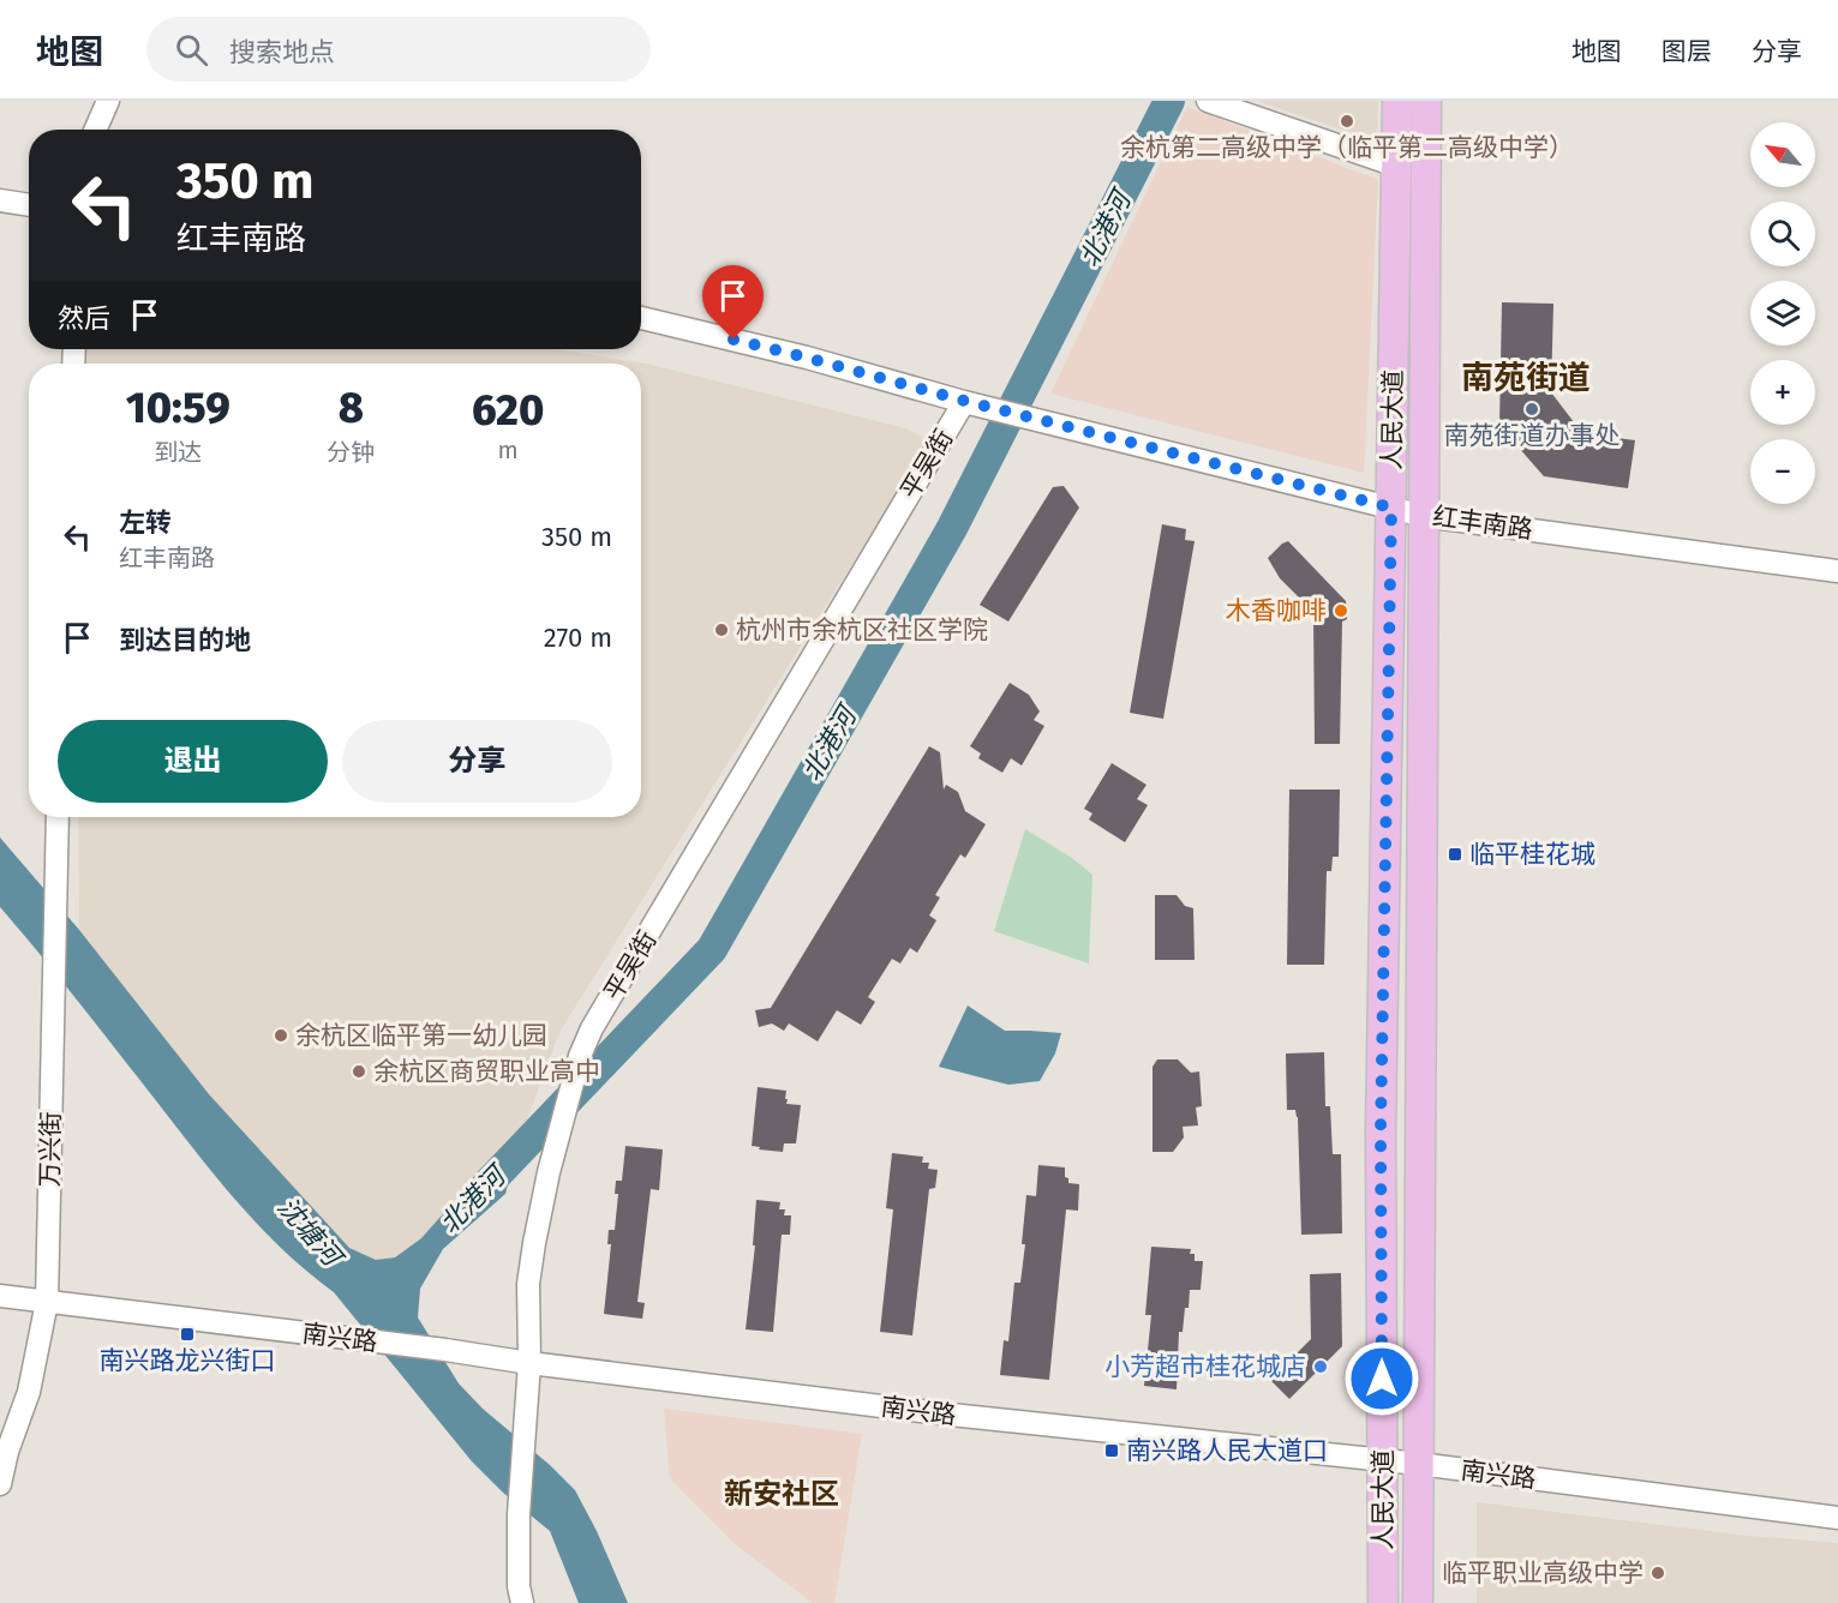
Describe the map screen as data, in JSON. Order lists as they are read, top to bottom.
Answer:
{
  "streets": {
    "main road": ["人民大道"],
    "street": [
      "平吴街",
      "红丰南路",
      "万兴街",
      "南兴路"
    ]
  },
  "crossings": [
    ["人民大道", "红丰南路"],
    ["人民大道", "南兴路"],
    ["平吴街", "红丰南路"],
    ["平吴街", "南兴路"],
    ["万兴街", "南兴路"]
  ],
  "districts": ["南苑街道", "新安社区"],
  "water": ["北港河", "沈塘河"],
  "places": {
    "other": [
      "余杭第二高级中学（临平第二高级中学）",
      "南苑街道办事处",
      "木香咖啡",
      "杭州市余杭区社区学院",
      "余杭区临平第一幼儿园",
      "余杭区商贸职业高中",
      "小芳超市桂花城店",
      "临平职业高级中学"
    ],
    "transit": ["临平桂花城", "南兴路龙兴街口", "南兴路人民大道口"]
  },
  "north": "top left",
  "page": {
    "header": "地图",
    "search": "搜索地点",
    "nav": ["地图", "图层", "分享"],
    "map_buttons": ["+", "−"],
    "turn": ["350 m", "红丰南路"],
    "then": "然后",
    "eta": [
      "10:59",
      "到达",
      "8",
      "分钟",
      "620",
      "m"
    ],
    "list": [
      {
        "name": "左转",
        "note": "红丰南路",
        "value": "350 m"
      },
      {
        "name": "到达目的地",
        "value": "270 m"
      }
    ],
    "buttons": ["退出", "分享"]
  }
}
